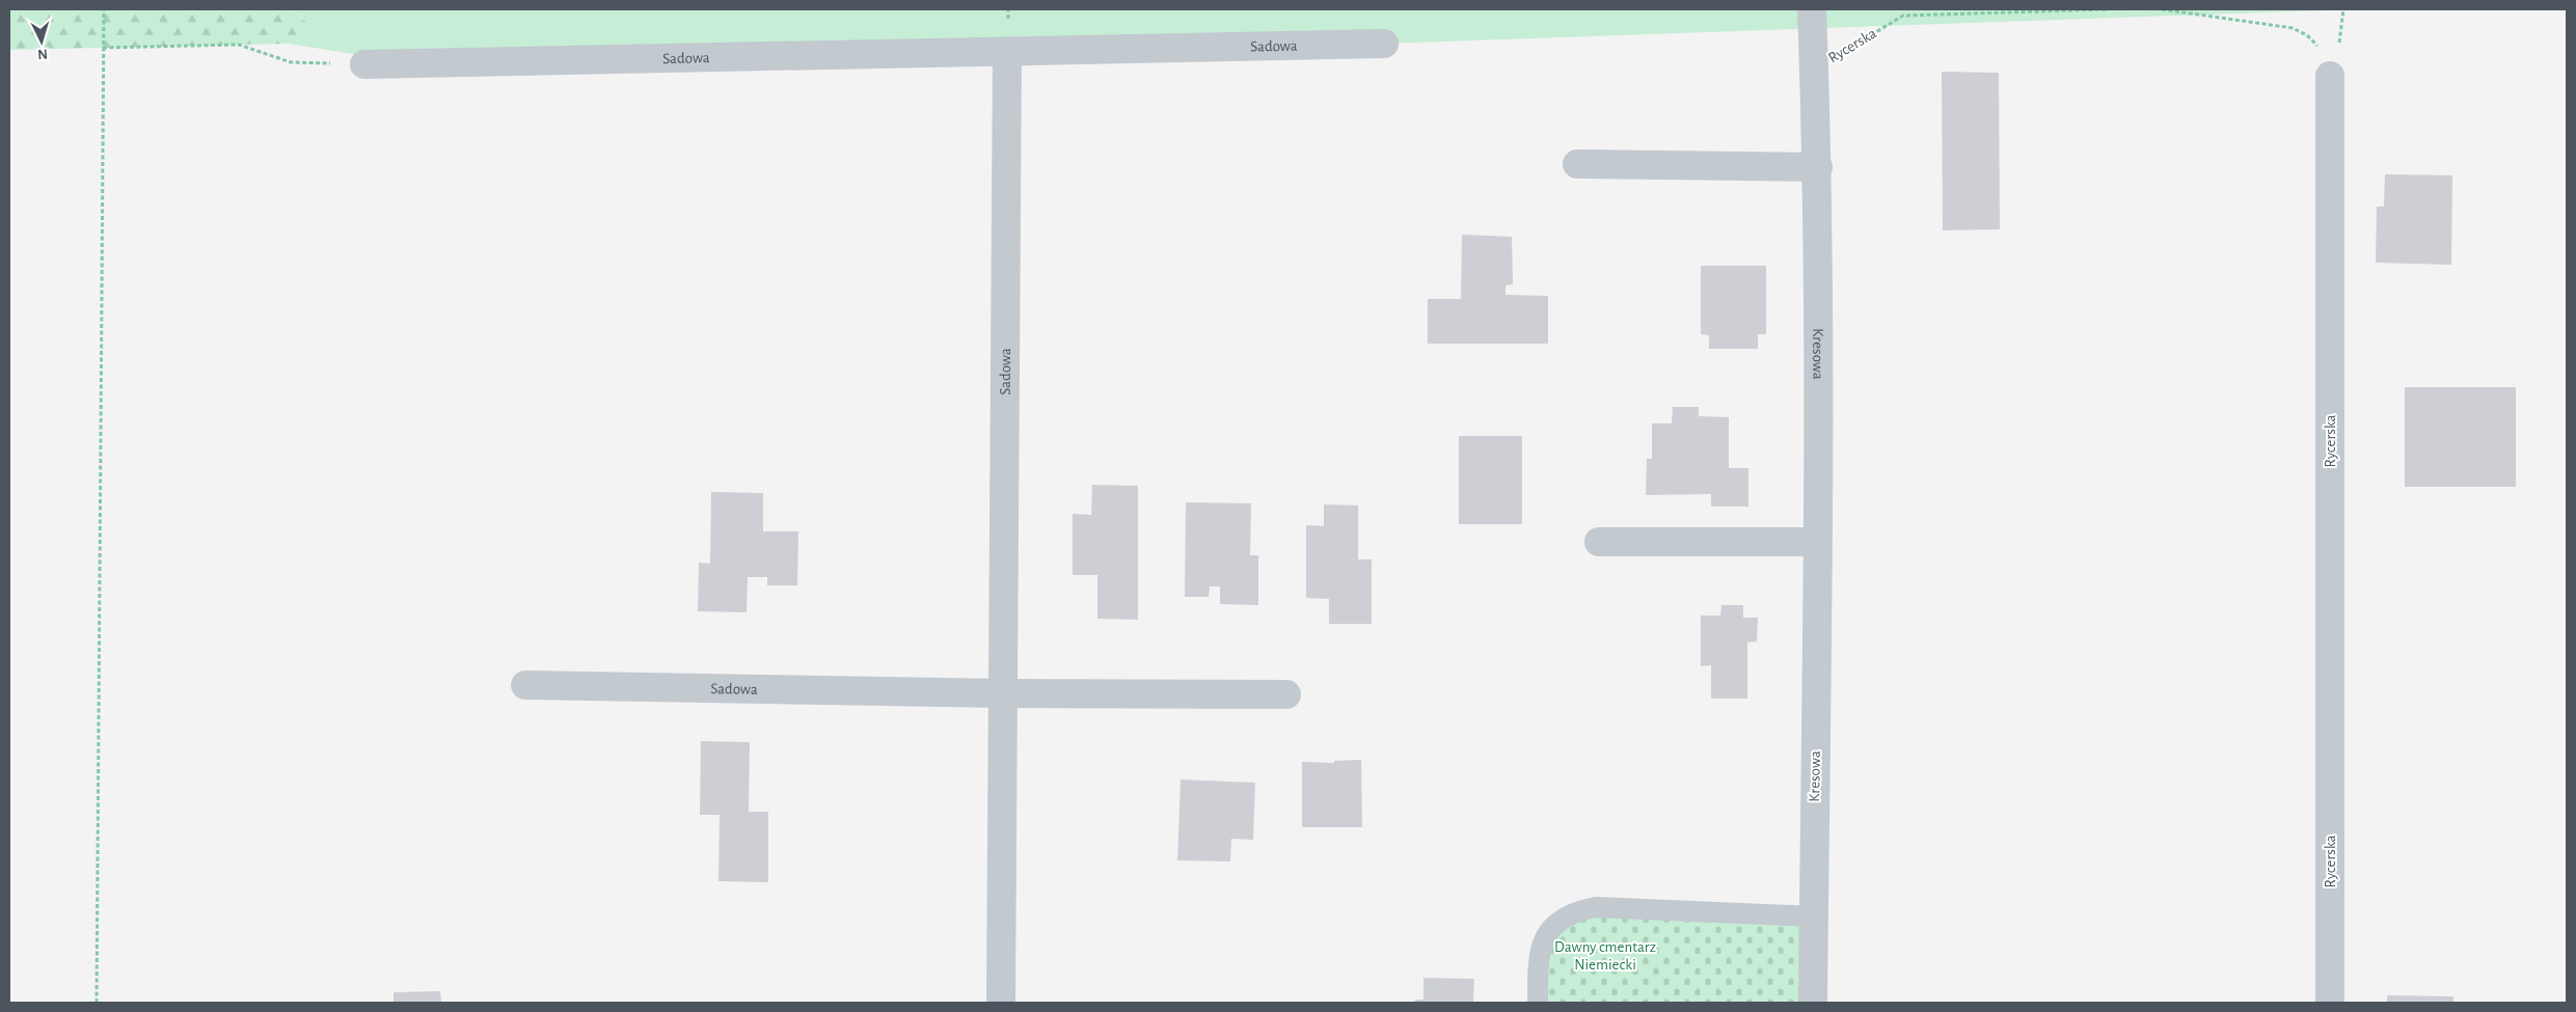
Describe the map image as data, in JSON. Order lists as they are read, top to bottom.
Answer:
{
  "streets": {
    "street": ["Sadowa", "Rycerska", "Kresowa"]
  },
  "crossings": [
    ["Rycerska", "Kresowa"]
  ],
  "parks": ["Dawny cmentarz Niemiecki"],
  "north": "bottom"
}
